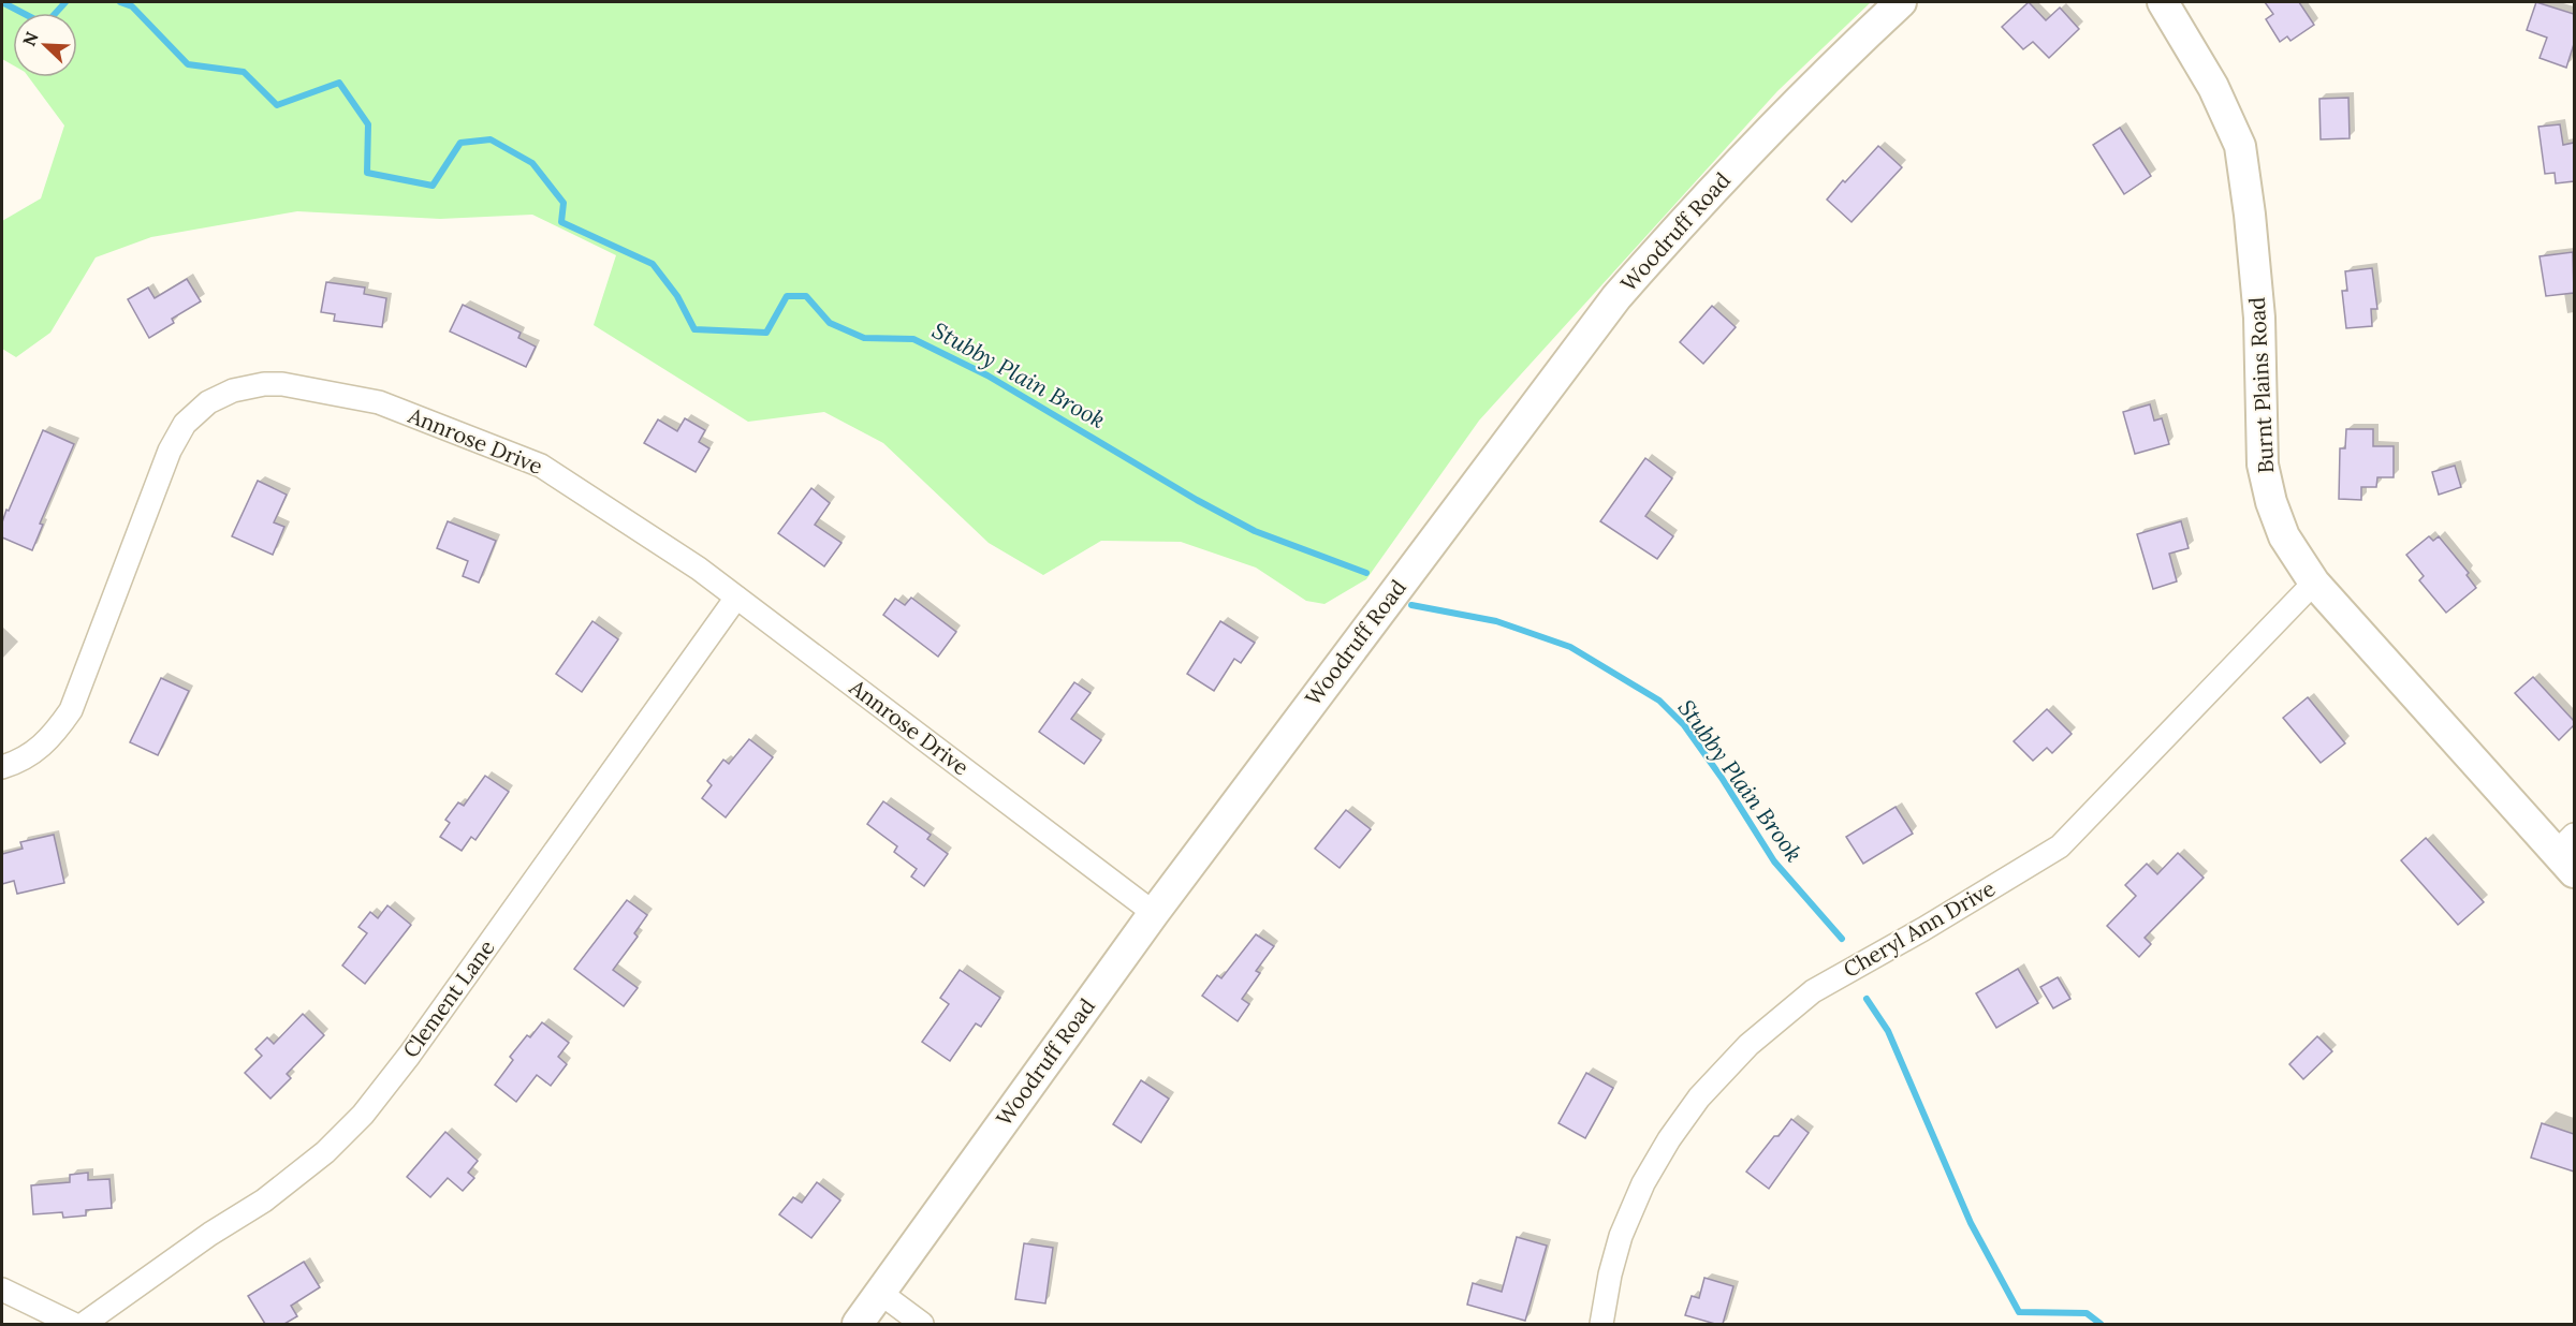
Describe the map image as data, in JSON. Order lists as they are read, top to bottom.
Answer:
{
  "streets": {
    "street": [
      "Woodruff Road",
      "Burnt Plains Road",
      "Annrose Drive",
      "Cheryl Ann Drive",
      "Clement Lane"
    ]
  },
  "crossings": [
    ["Woodruff Road", "Annrose Drive"],
    ["Burnt Plains Road", "Cheryl Ann Drive"],
    ["Annrose Drive", "Clement Lane"]
  ],
  "water": ["Stubby Plain Brook"],
  "north": "top left"
}
